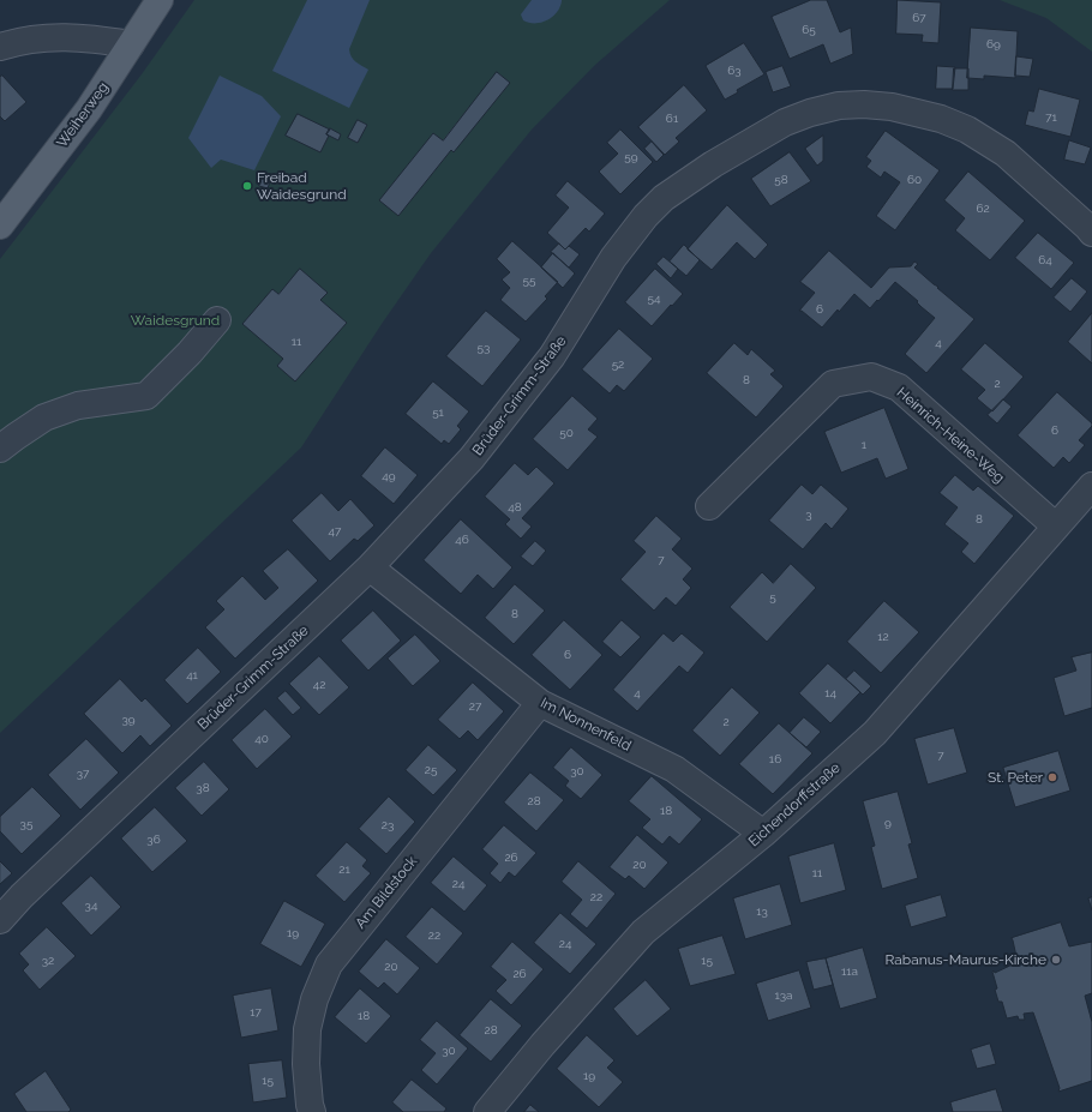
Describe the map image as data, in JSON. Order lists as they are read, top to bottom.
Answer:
{
  "streets": {
    "main road": ["Weiherweg"],
    "street": [
      "Brüder-Grimm-Straße",
      "Heinrich-Heine-Weg",
      "Im Nonnenfeld",
      "Eichendorffstraße",
      "Am Bildstock"
    ]
  },
  "crossings": [
    ["Brüder-Grimm-Straße", "Im Nonnenfeld"],
    ["Heinrich-Heine-Weg", "Eichendorffstraße"],
    ["Im Nonnenfeld", "Eichendorffstraße"],
    ["Im Nonnenfeld", "Am Bildstock"]
  ],
  "parks": ["Waidesgrund"],
  "places": ["Freibad Waidesgrund", "St. Peter", "Rabanus-Maurus-Kirche"],
  "house_numbers": [
    "67",
    "65",
    "69",
    "63",
    "71",
    "61",
    "59",
    "58",
    "60",
    "62",
    "64",
    "55",
    "54",
    "6",
    "11",
    "4",
    "53",
    "52",
    "8",
    "2",
    "51",
    "6",
    "50",
    "1",
    "49",
    "48",
    "3",
    "8",
    "47",
    "46",
    "7",
    "5",
    "8",
    "12",
    "6",
    "41",
    "42",
    "4",
    "14",
    "27",
    "39",
    "2",
    "40",
    "7",
    "16",
    "25",
    "30",
    "37",
    "38",
    "28",
    "18",
    "9",
    "35",
    "23",
    "36",
    "26",
    "20",
    "21",
    "11",
    "24",
    "22",
    "34",
    "13",
    "19",
    "22",
    "24",
    "32",
    "15",
    "20",
    "11a",
    "26",
    "13a",
    "17",
    "18",
    "28",
    "30",
    "19",
    "15"
  ]
}
